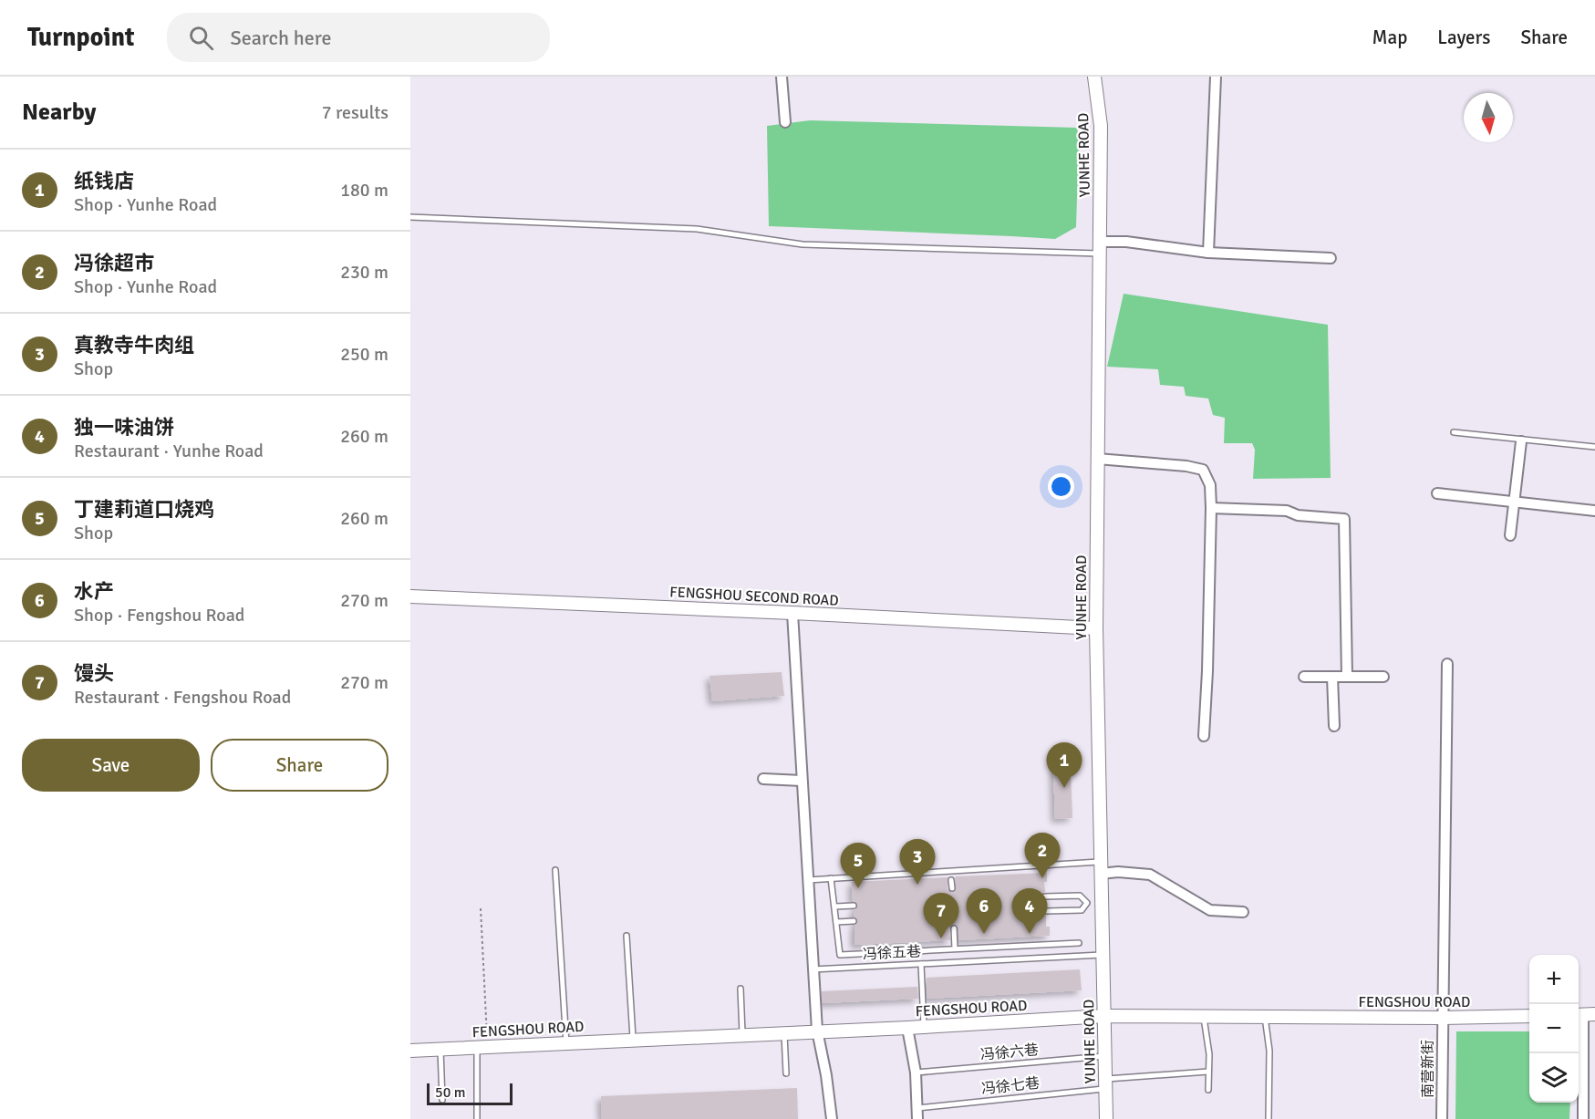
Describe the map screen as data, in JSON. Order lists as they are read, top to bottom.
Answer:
{
  "streets": {
    "street": [
      "YUNHE ROAD",
      "FENGSHOU SECOND ROAD",
      "FENGSHOU ROAD",
      "南营新街"
    ],
    "lane": ["冯徐五巷", "冯徐六巷", "冯徐七巷"]
  },
  "crossings": [
    ["YUNHE ROAD", "FENGSHOU SECOND ROAD"],
    ["YUNHE ROAD", "冯徐五巷"],
    ["YUNHE ROAD", "FENGSHOU ROAD"],
    ["YUNHE ROAD", "冯徐六巷"],
    ["YUNHE ROAD", "冯徐七巷"],
    ["FENGSHOU ROAD", "南营新街"]
  ],
  "scale_bar": "50 m",
  "north": "bottom",
  "page": {
    "header": "Turnpoint",
    "search": "Search here",
    "nav": ["Map", "Layers", "Share"],
    "heading": ["Nearby", "7 results"],
    "list": [
      {
        "mark": "1",
        "name": "纸钱店",
        "note": "Shop · Yunhe Road",
        "value": "180 m"
      },
      {
        "mark": "2",
        "name": "冯徐超市",
        "note": "Shop · Yunhe Road",
        "value": "230 m"
      },
      {
        "mark": "3",
        "name": "真教寺牛肉组",
        "note": "Shop",
        "value": "250 m"
      },
      {
        "mark": "4",
        "name": "独一味油饼",
        "note": "Restaurant · Yunhe Road",
        "value": "260 m"
      },
      {
        "mark": "5",
        "name": "丁建莉道口烧鸡",
        "note": "Shop",
        "value": "260 m"
      },
      {
        "mark": "6",
        "name": "水产",
        "note": "Shop · Fengshou Road",
        "value": "270 m"
      },
      {
        "mark": "7",
        "name": "馒头",
        "note": "Restaurant · Fengshou Road",
        "value": "270 m"
      }
    ],
    "buttons": ["Save", "Share"],
    "pins": [
      "1",
      "2",
      "3",
      "5",
      "4",
      "6",
      "7"
    ],
    "map_buttons": ["+", "−"],
    "scale": "50 m"
  }
}
